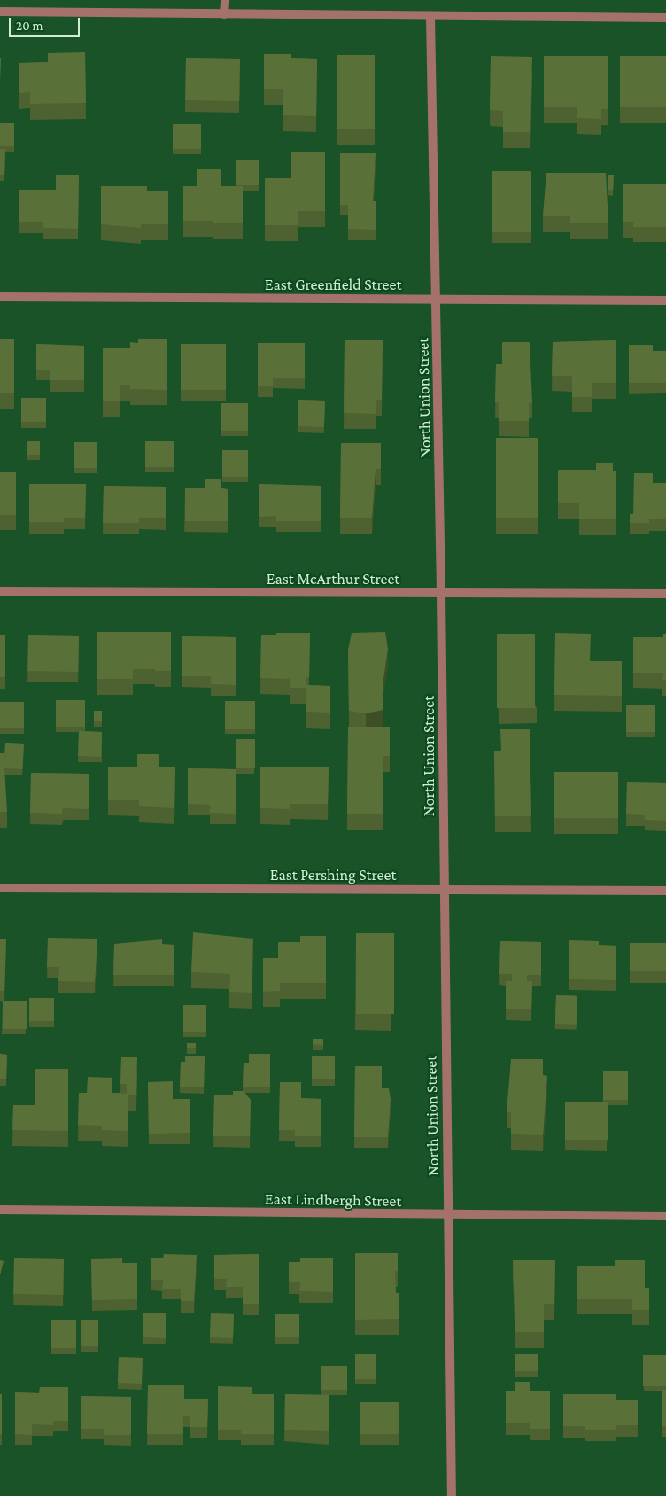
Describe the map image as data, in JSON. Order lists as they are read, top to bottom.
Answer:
{
  "streets": {
    "street": [
      "East Greenfield Street",
      "North Union Street",
      "East McArthur Street",
      "East Pershing Street",
      "East Lindbergh Street"
    ]
  },
  "crossings": [
    ["East Greenfield Street", "North Union Street"],
    ["North Union Street", "East McArthur Street"],
    ["North Union Street", "East Pershing Street"],
    ["North Union Street", "East Lindbergh Street"]
  ],
  "scale_bar": "20 m"
}
